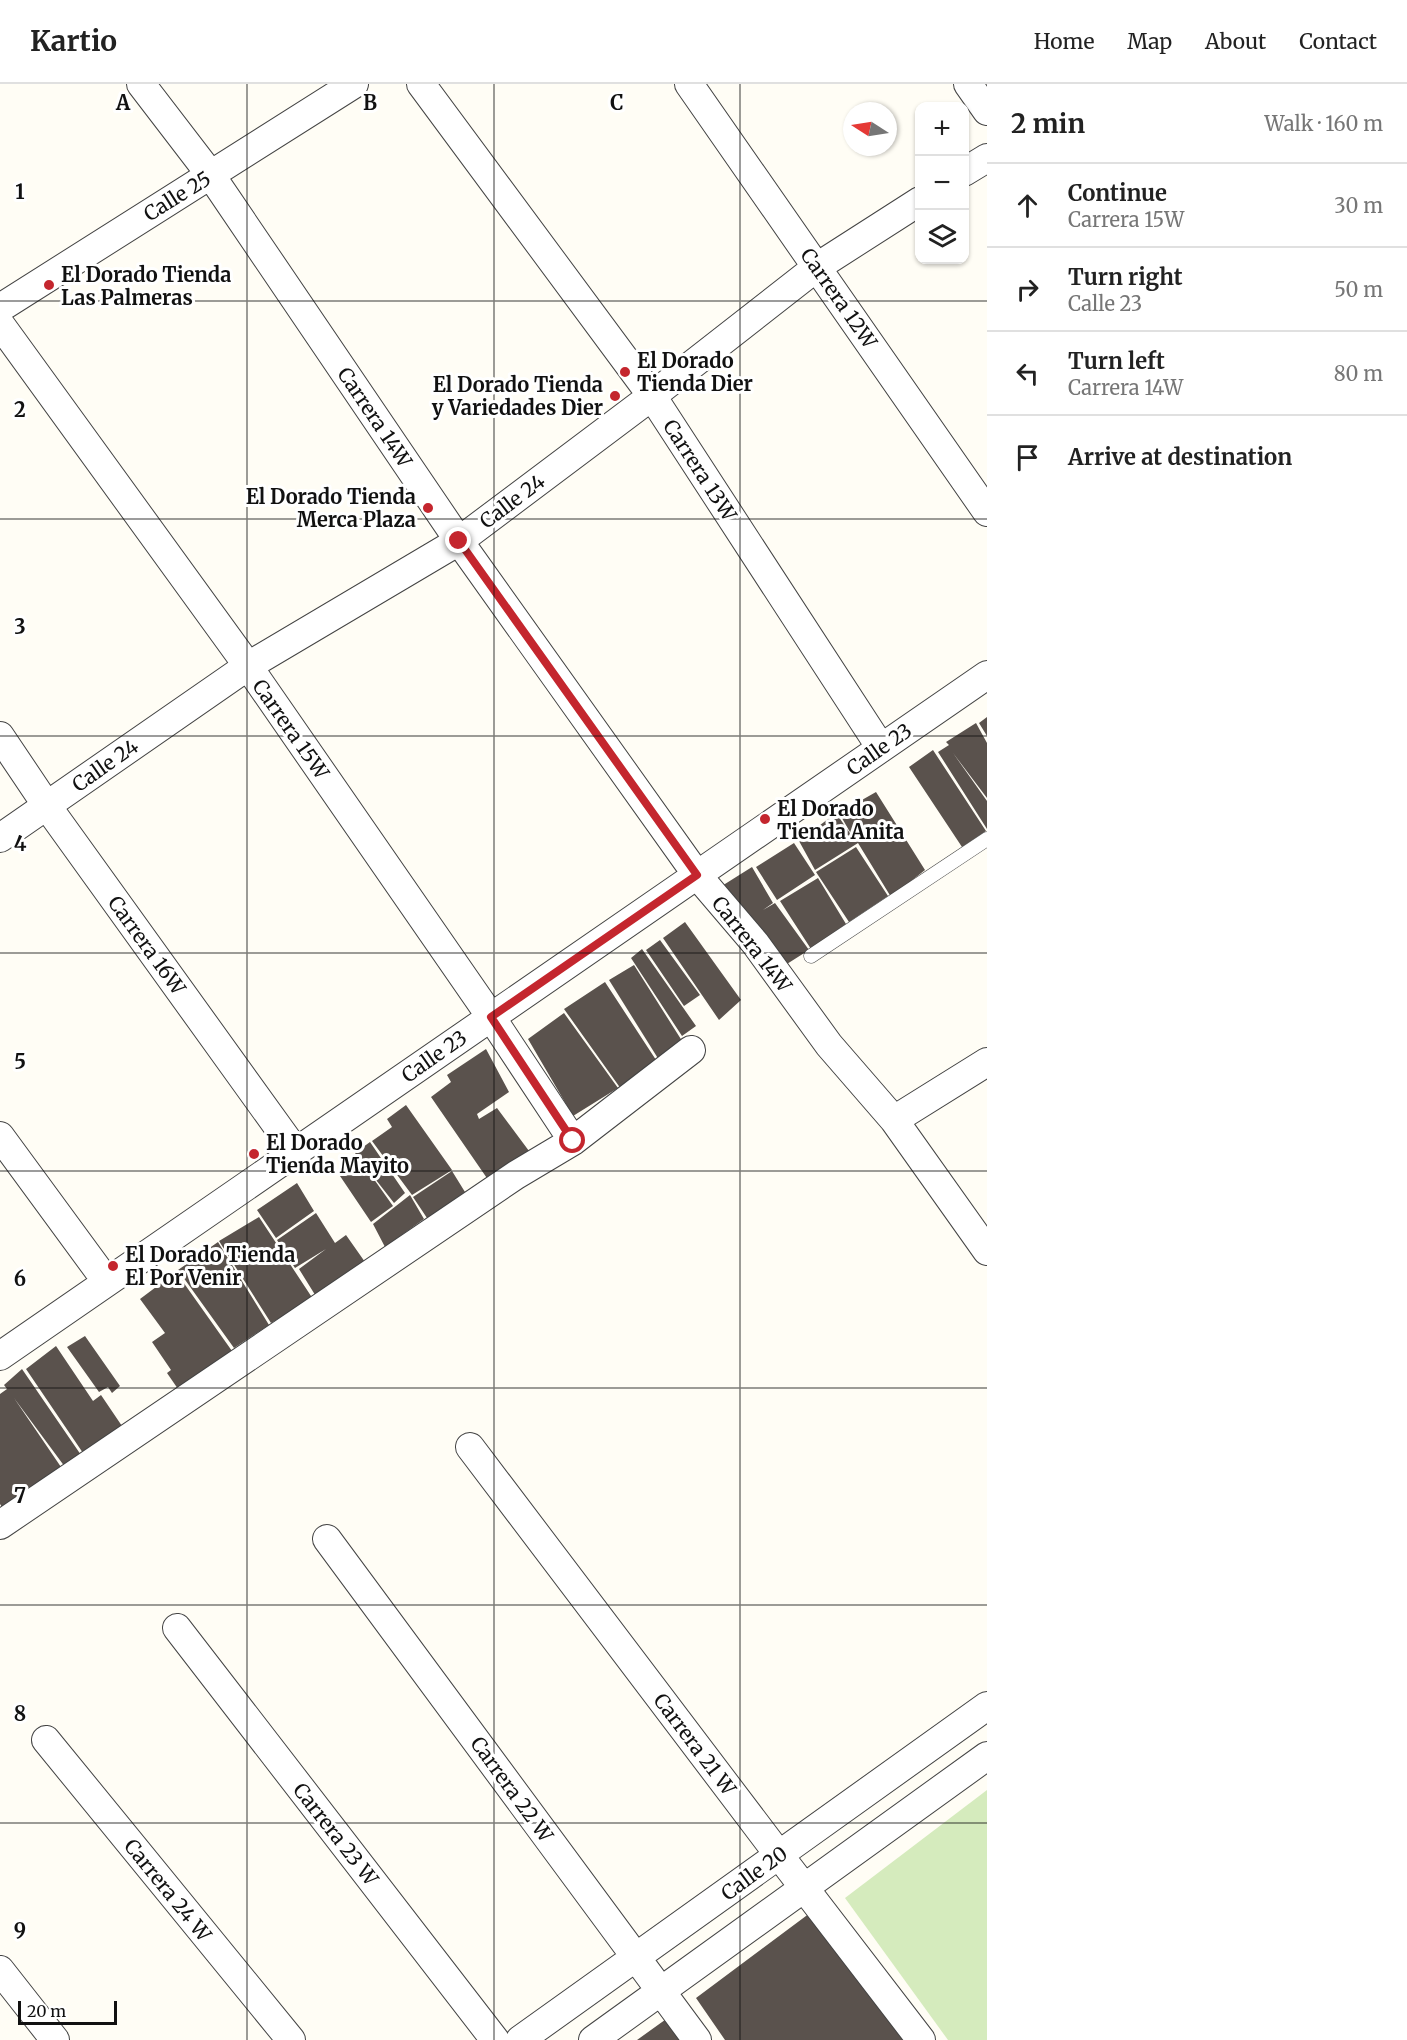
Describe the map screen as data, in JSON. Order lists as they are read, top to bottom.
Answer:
{
  "streets": {
    "street": [
      "Calle 25",
      "Carrera 12W",
      "Carrera 14W",
      "Carrera 13W",
      "Calle 24",
      "Carrera 15W",
      "Calle 23",
      "Carrera 16W",
      "Carrera 21 W",
      "Carrera 22 W",
      "Carrera 23 W",
      "Calle 20",
      "Carrera 24 W"
    ]
  },
  "crossings": [
    ["Calle 25", "Carrera 14W"],
    ["Carrera 12W", "Calle 24"],
    ["Carrera 14W", "Calle 24"],
    ["Carrera 14W", "Calle 23"],
    ["Carrera 13W", "Calle 24"],
    ["Carrera 13W", "Calle 23"],
    ["Calle 24", "Carrera 15W"],
    ["Calle 24", "Carrera 16W"],
    ["Carrera 15W", "Calle 23"],
    ["Calle 23", "Carrera 16W"],
    ["Carrera 21 W", "Calle 20"],
    ["Carrera 22 W", "Calle 20"]
  ],
  "places": [
    "El Dorado Tienda Las Palmeras",
    "El Dorado Tienda Dier",
    "El Dorado Tienda y Variedades Dier",
    "El Dorado Tienda Merca Plaza",
    "El Dorado Tienda Anita",
    "El Dorado Tienda Mayito",
    "El Dorado Tienda El Por Venir"
  ],
  "scale_bar": "20 m",
  "north": "left",
  "page": {
    "header": "Kartio",
    "nav": [
      "Home",
      "Map",
      "About",
      "Contact"
    ],
    "heading": ["2 min", "Walk · 160 m"],
    "map_buttons": ["+", "−"],
    "list": [
      ["Continue", "Carrera 15W", "30 m"],
      ["Turn right", "Calle 23", "50 m"],
      ["Turn left", "Carrera 14W", "80 m"],
      "Arrive at destination"
    ],
    "scale": "20 m"
  },
  "grid": {
    "columns": ["A", "B", "C"],
    "rows": [
      "1",
      "2",
      "3",
      "4",
      "5",
      "6",
      "7",
      "8",
      "9"
    ]
  }
}
